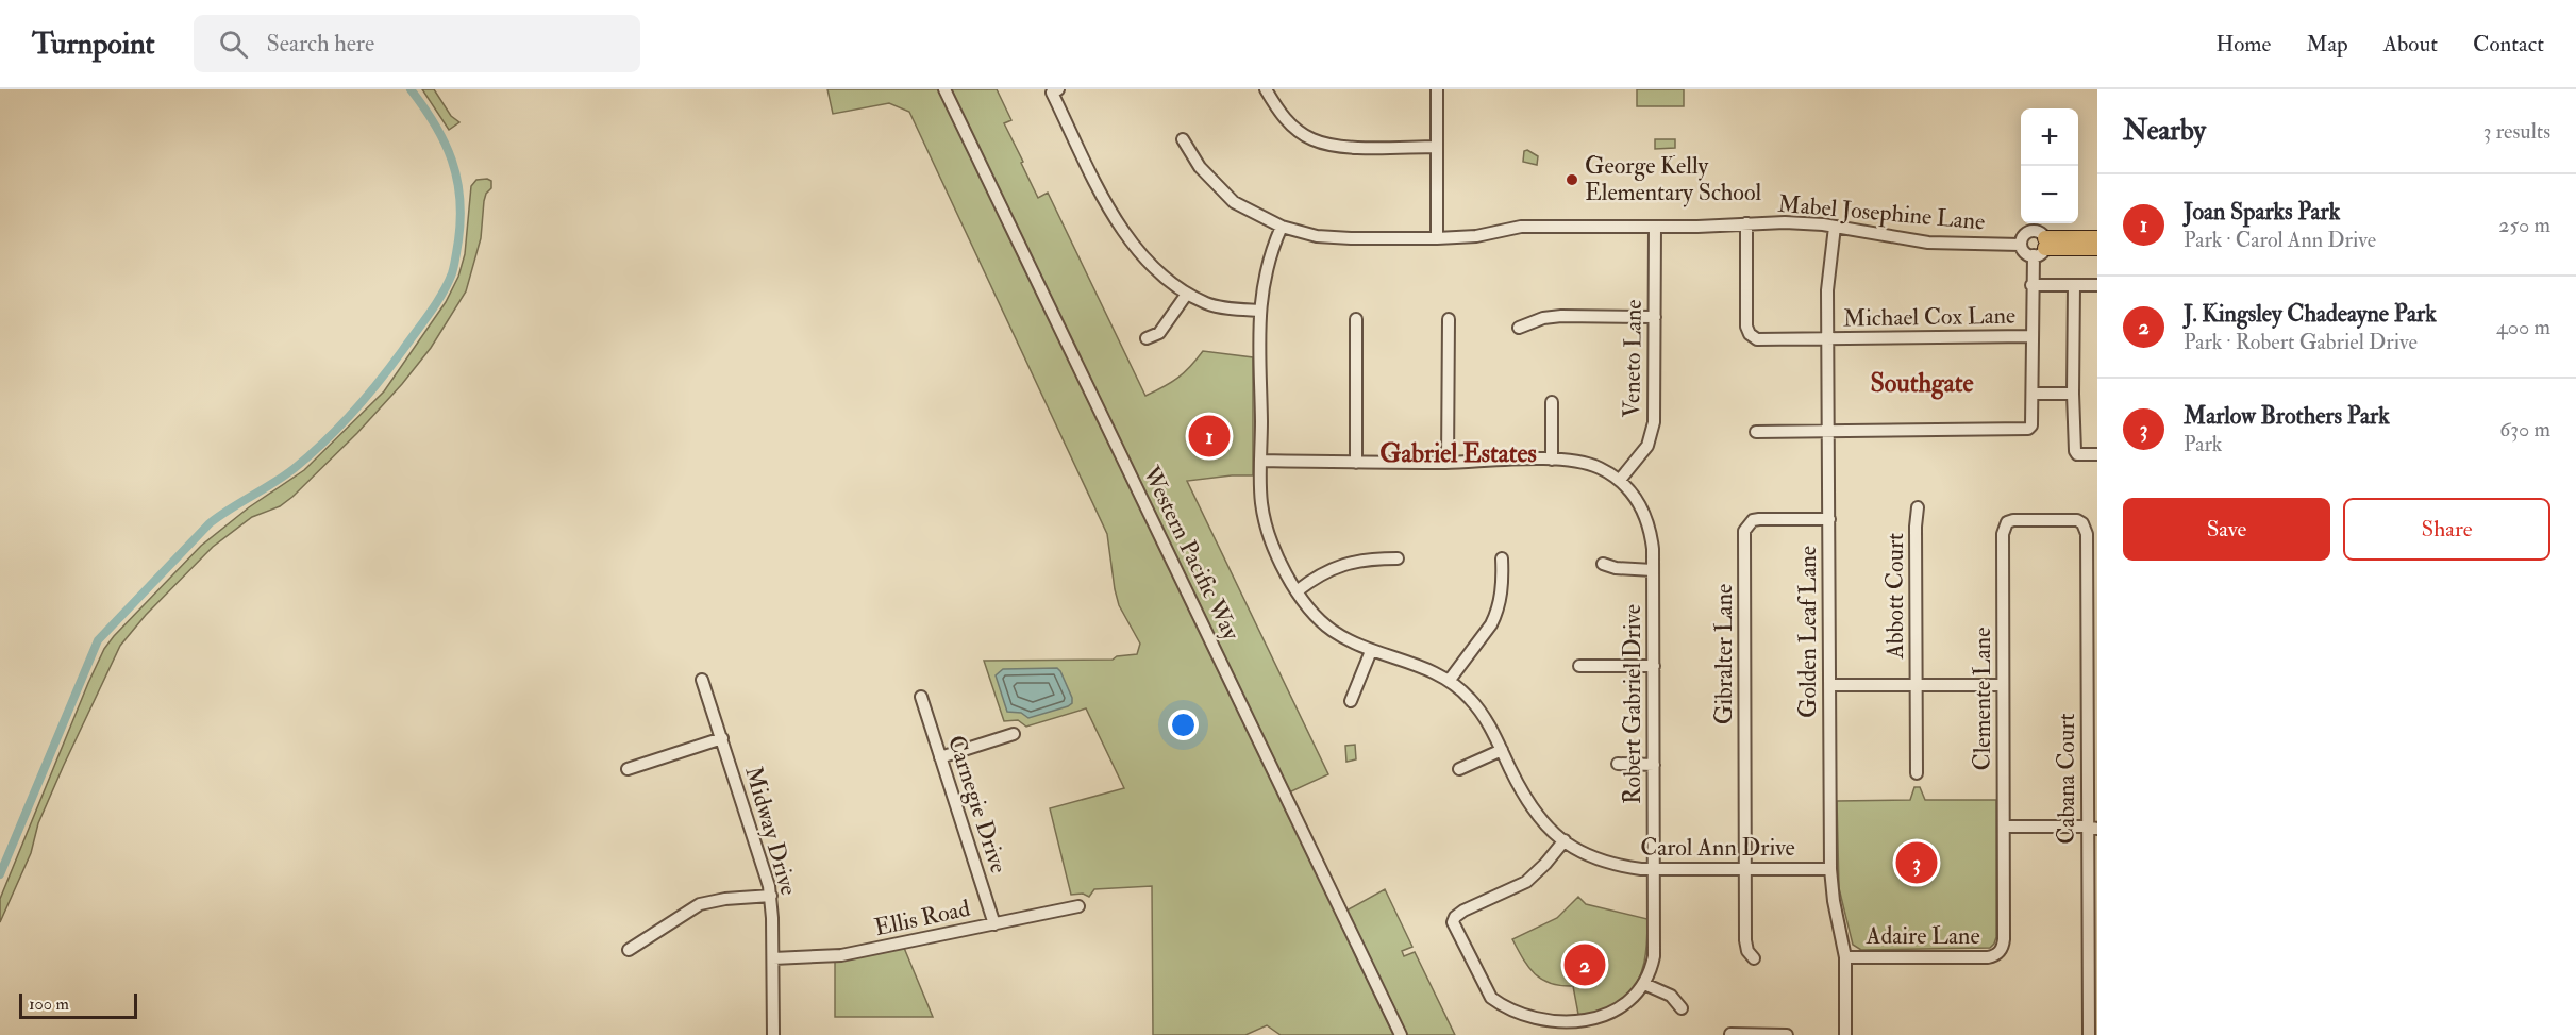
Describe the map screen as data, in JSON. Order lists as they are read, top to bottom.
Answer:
{
  "streets": {
    "street": [
      "Mabel Josephine Lane",
      "Michael Cox Lane",
      "Veneto Lane",
      "Western Pacific Way",
      "Abbott Court",
      "Golden Leaf Lane",
      "Gibralter Lane",
      "Clemente Lane",
      "Robert Gabriel Drive",
      "Cabana Court",
      "Carnegie Drive",
      "Midway Drive",
      "Carol Ann Drive",
      "Ellis Road",
      "Adaire Lane"
    ]
  },
  "crossings": [
    ["Mabel Josephine Lane", "Michael Cox Lane"],
    ["Mabel Josephine Lane", "Veneto Lane"],
    ["Mabel Josephine Lane", "Golden Leaf Lane"],
    ["Mabel Josephine Lane", "Carol Ann Drive"],
    ["Michael Cox Lane", "Golden Leaf Lane"],
    ["Veneto Lane", "Robert Gabriel Drive"],
    ["Golden Leaf Lane", "Gibralter Lane"],
    ["Golden Leaf Lane", "Carol Ann Drive"],
    ["Golden Leaf Lane", "Adaire Lane"],
    ["Gibralter Lane", "Carol Ann Drive"],
    ["Clemente Lane", "Cabana Court"],
    ["Clemente Lane", "Adaire Lane"],
    ["Robert Gabriel Drive", "Carol Ann Drive"],
    ["Carnegie Drive", "Ellis Road"],
    ["Midway Drive", "Ellis Road"]
  ],
  "districts": ["Southgate", "Gabriel Estates"],
  "places": ["George Kelly Elementary School"],
  "scale_bar": "100 m",
  "page": {
    "header": "Turnpoint",
    "search": "Search here",
    "nav": [
      "Home",
      "Map",
      "About",
      "Contact"
    ],
    "heading": ["Nearby", "3 results"],
    "map_buttons": ["+", "−"],
    "list": [
      {
        "mark": "1",
        "name": "Joan Sparks Park",
        "note": "Park · Carol Ann Drive",
        "value": "250 m"
      },
      {
        "mark": "2",
        "name": "J. Kingsley Chadeayne Park",
        "note": "Park · Robert Gabriel Drive",
        "value": "400 m"
      },
      {
        "mark": "3",
        "name": "Marlow Brothers Park",
        "note": "Park",
        "value": "630 m"
      }
    ],
    "pins": ["1", "3", "2"],
    "buttons": ["Save", "Share"],
    "scale": "100 m"
  }
}
